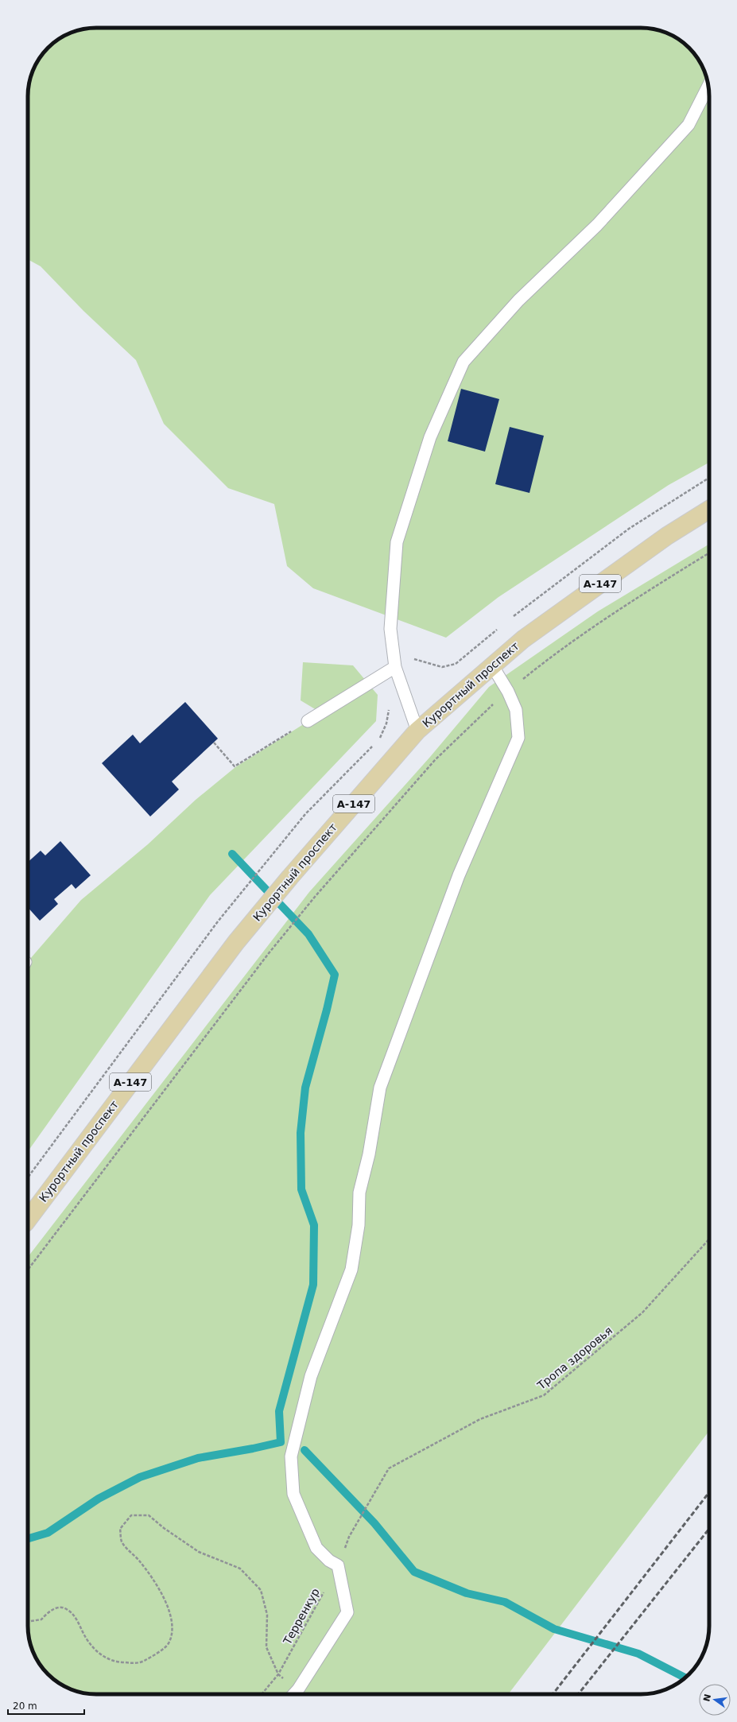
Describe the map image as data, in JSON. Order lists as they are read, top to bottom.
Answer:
{
  "streets": {
    "main road": ["А-147", "Курортный проспект"],
    "path": ["Тропа здоровья", "Терренкур"]
  },
  "crossings": [
    ["Тропа здоровья", "Терренкур"]
  ],
  "scale_bar": "20 m",
  "north": "left"
}
